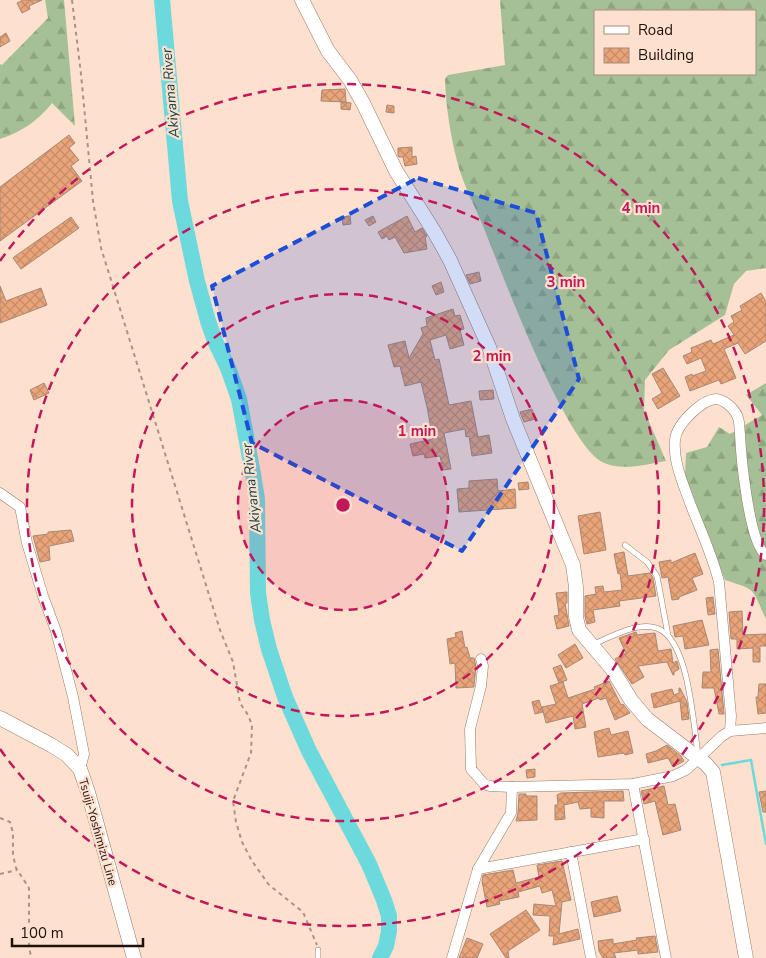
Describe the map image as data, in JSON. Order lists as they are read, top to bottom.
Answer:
{
  "streets": {
    "street": ["Tsuiji-Yoshimizu Line"]
  },
  "water": ["Akiyama River"],
  "legend": ["Road", "Building"],
  "scale_bar": "100 m",
  "rings": [
    "4 min",
    "3 min",
    "2 min",
    "1 min"
  ]
}
